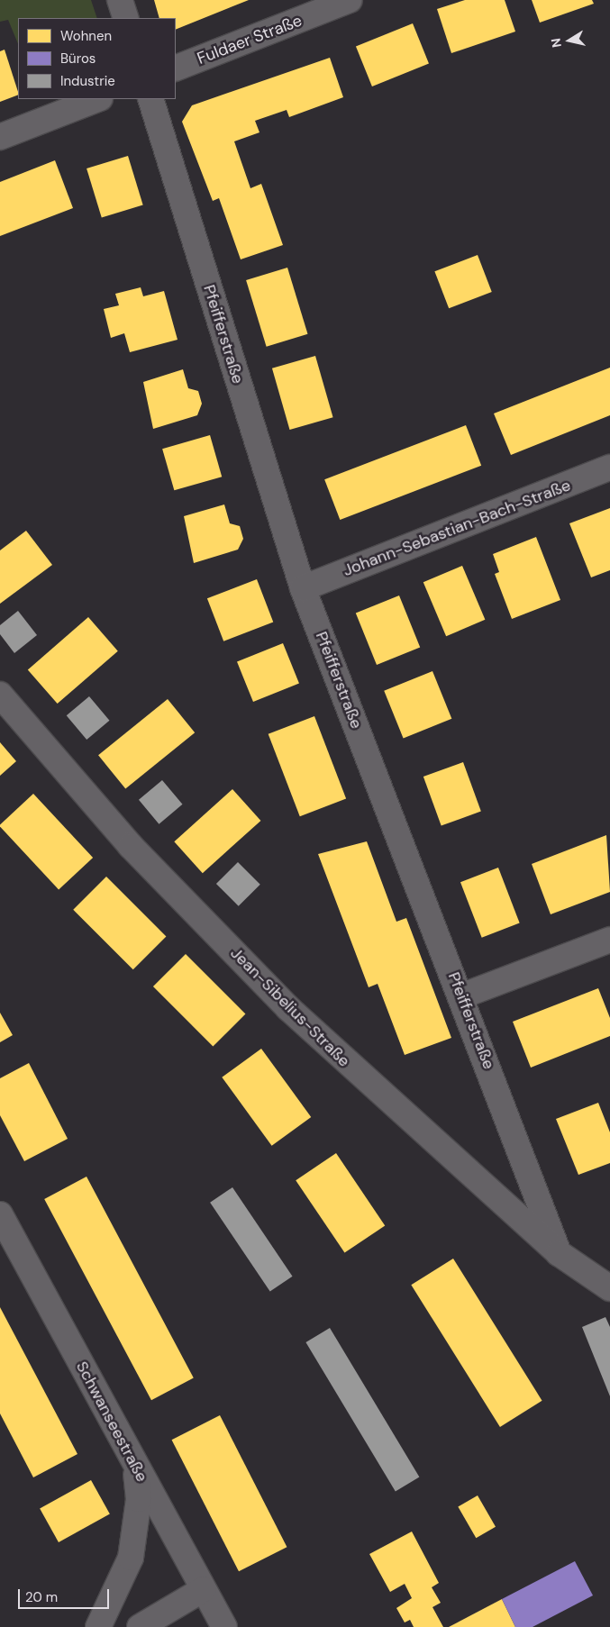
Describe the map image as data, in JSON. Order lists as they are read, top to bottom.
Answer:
{
  "streets": {
    "street": [
      "Fuldaer Straße",
      "Pfeifferstraße",
      "Johann-Sebastian-Bach-Straße",
      "Jean-Sibelius-Straße",
      "Schwanseestraße"
    ]
  },
  "crossings": [
    ["Pfeifferstraße", "Johann-Sebastian-Bach-Straße"],
    ["Pfeifferstraße", "Jean-Sibelius-Straße"]
  ],
  "legend": ["Wohnen", "Büros", "Industrie"],
  "scale_bar": "20 m",
  "north": "left"
}
